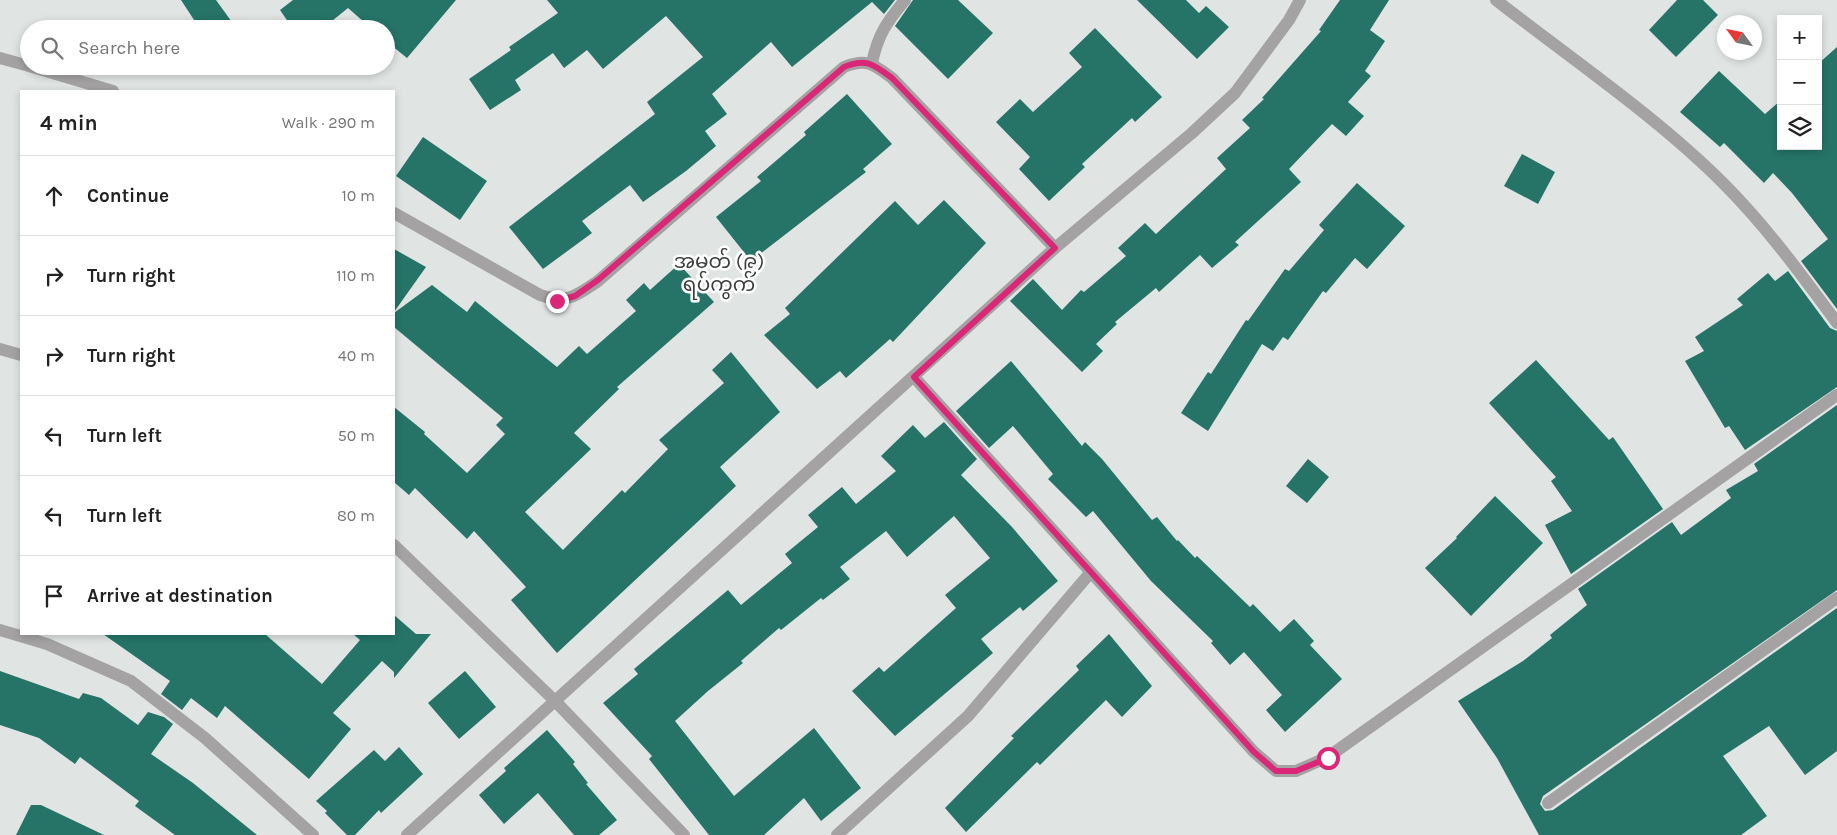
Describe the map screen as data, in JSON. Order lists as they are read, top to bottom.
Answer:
{
  "districts": ["အမှတ် (၉) ရပ်ကွက်"],
  "north": "top left",
  "page": {
    "map_buttons": ["+", "−"],
    "search": "Search here",
    "heading": ["4 min", "Walk · 290 m"],
    "list": [
      ["Continue", "10 m"],
      ["Turn right", "110 m"],
      ["Turn right", "40 m"],
      ["Turn left", "50 m"],
      ["Turn left", "80 m"],
      "Arrive at destination"
    ]
  }
}
